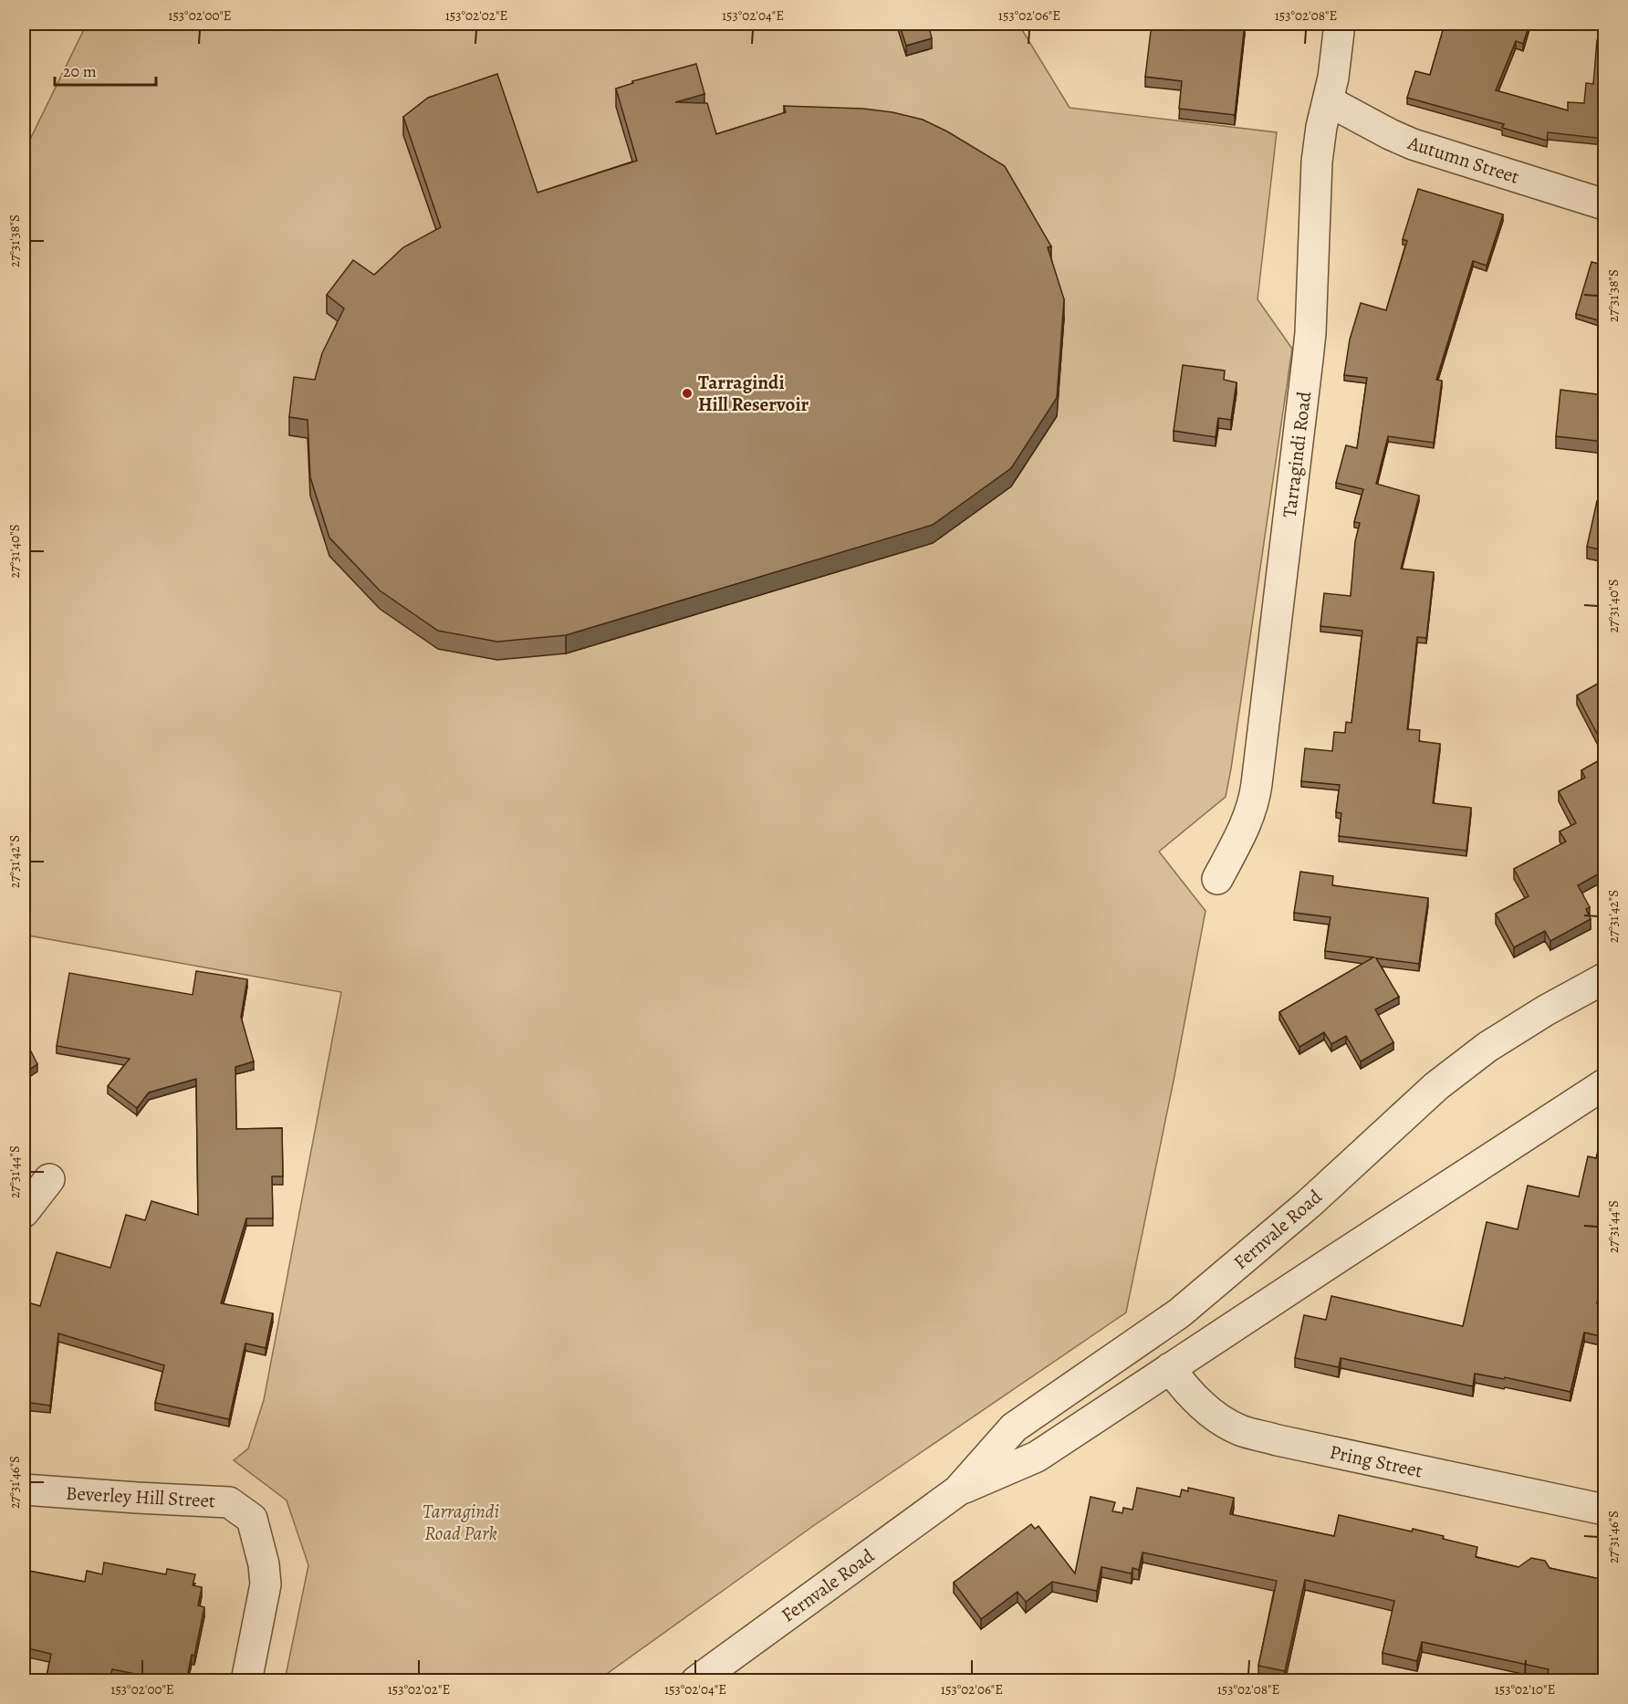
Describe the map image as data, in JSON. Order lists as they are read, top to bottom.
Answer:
{
  "streets": {
    "street": [
      "Autumn Street",
      "Tarragindi Road",
      "Fernvale Road",
      "Pring Street",
      "Beverley Hill Street"
    ]
  },
  "crossings": [
    ["Autumn Street", "Tarragindi Road"],
    ["Fernvale Road", "Pring Street"]
  ],
  "parks": ["Tarragindi Road Park"],
  "places": ["Tarragindi Hill Reservoir"],
  "scale_bar": "20 m",
  "coordinates": [
    "153°02'00\"E",
    "153°02'02\"E",
    "153°02'04\"E",
    "153°02'06\"E",
    "153°02'08\"E",
    "27°31'38\"S",
    "27°31'40\"S",
    "27°31'42\"S",
    "27°31'44\"S",
    "27°31'46\"S",
    "153°02'10\"E"
  ]
}
